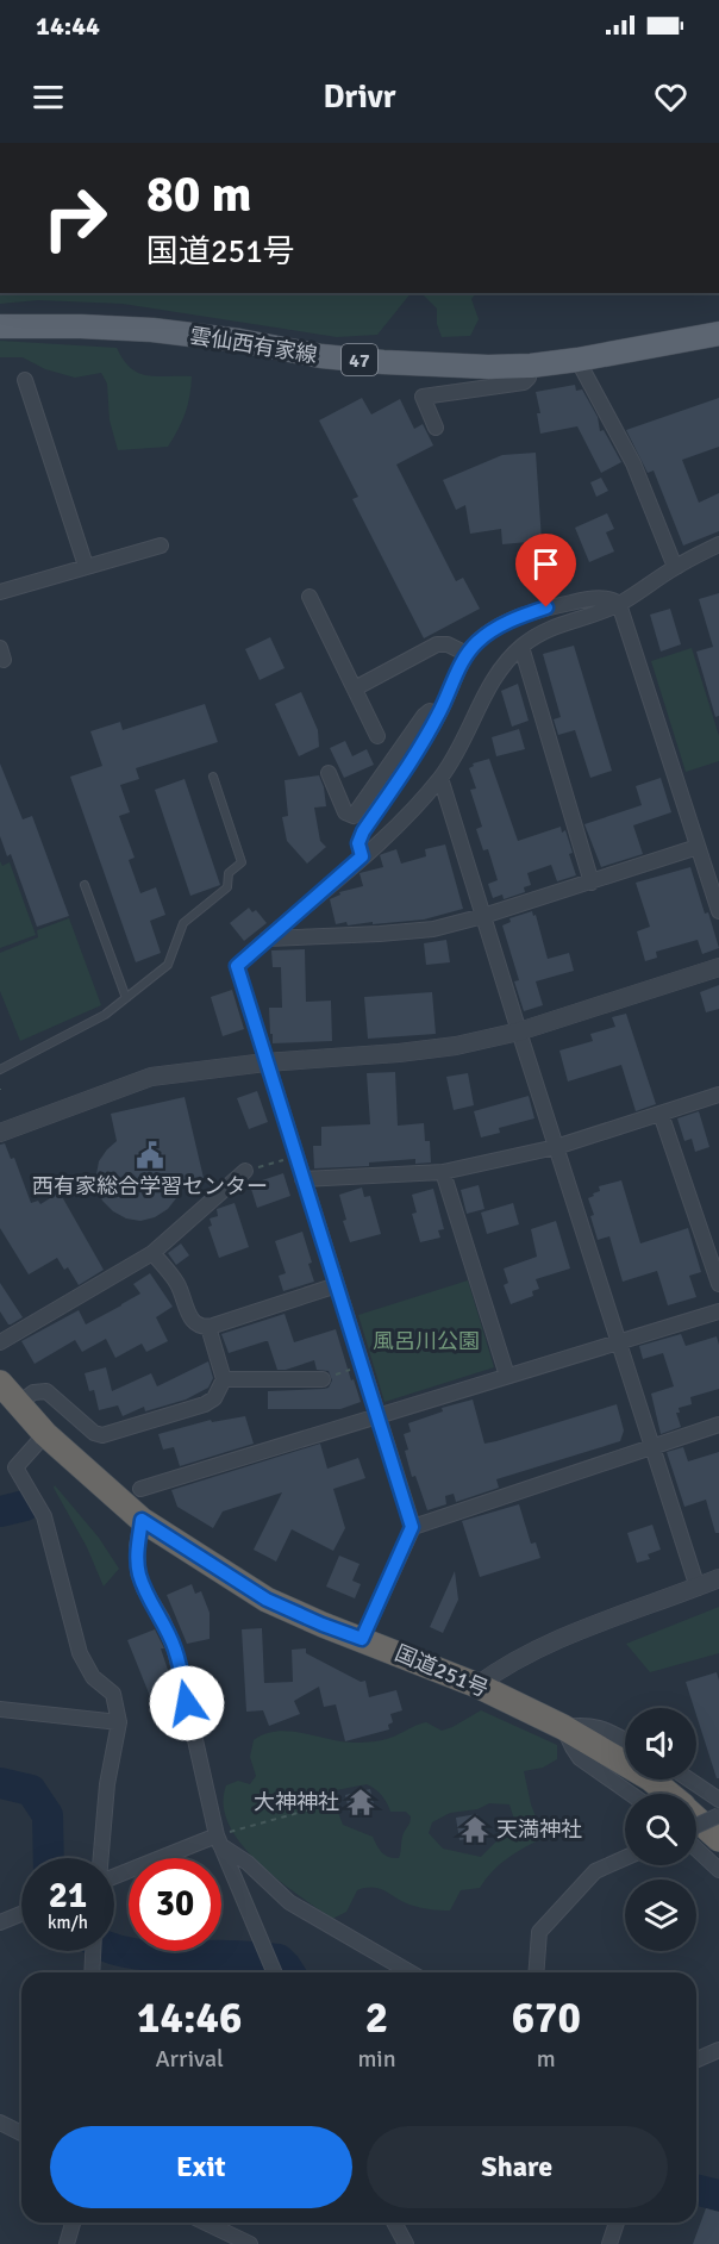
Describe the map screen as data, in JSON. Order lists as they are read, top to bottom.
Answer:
{
  "streets": {
    "highway": ["国道251号"],
    "main road": ["雲仙西有家線", "47"]
  },
  "parks": ["風呂川公園"],
  "places": {
    "public building": ["西有家総合学習センター"],
    "temple": ["大神神社", "天満神社"]
  },
  "page": {
    "status": "14:44",
    "header": "Drivr",
    "turn": ["80 m", "国道251号"],
    "speed": "21 km/h",
    "limit": "30",
    "eta": [
      "14:46",
      "Arrival",
      "2",
      "min",
      "670",
      "m"
    ],
    "buttons": ["Exit", "Share"]
  }
}
